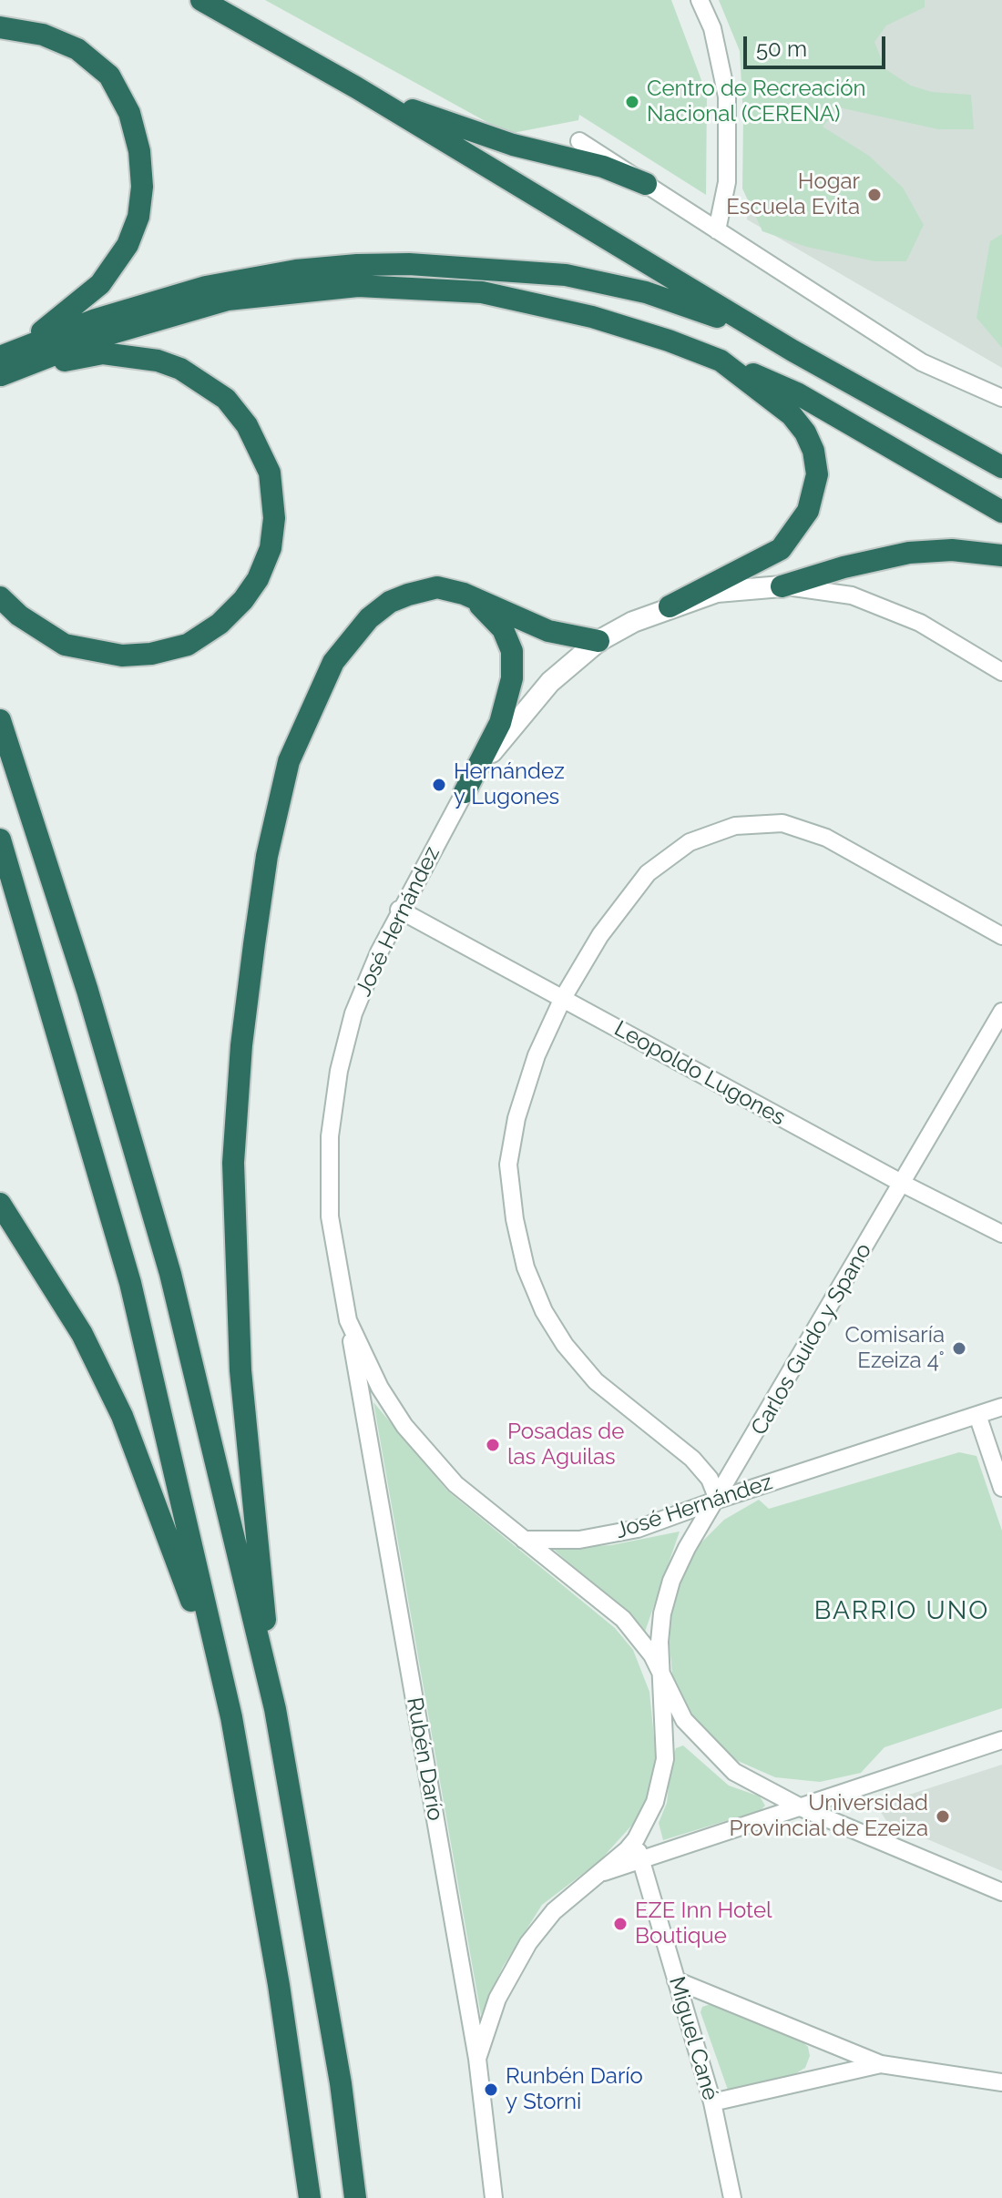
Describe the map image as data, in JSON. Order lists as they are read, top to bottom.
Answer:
{
  "streets": {
    "street": [
      "José Hernández",
      "Leopoldo Lugones",
      "Carlos Guido y Spano",
      "Rubén Darío",
      "Miguel Cané"
    ]
  },
  "crossings": [
    ["José Hernández", "Leopoldo Lugones"],
    ["José Hernández", "Carlos Guido y Spano"],
    ["José Hernández", "Rubén Darío"],
    ["Leopoldo Lugones", "Carlos Guido y Spano"],
    ["Carlos Guido y Spano", "Miguel Cané"]
  ],
  "districts": ["BARRIO UNO"],
  "places": [
    "Centro de Recreación Nacional (CERENA)",
    "Hogar Escuela Evita",
    "Hernández y Lugones",
    "Comisaría Ezeiza 4°",
    "Posadas de las Aguilas",
    "Universidad Provincial de Ezeiza",
    "EZE Inn Hotel Boutique",
    "Runbén Darío y Storni"
  ],
  "scale_bar": "50 m"
}
